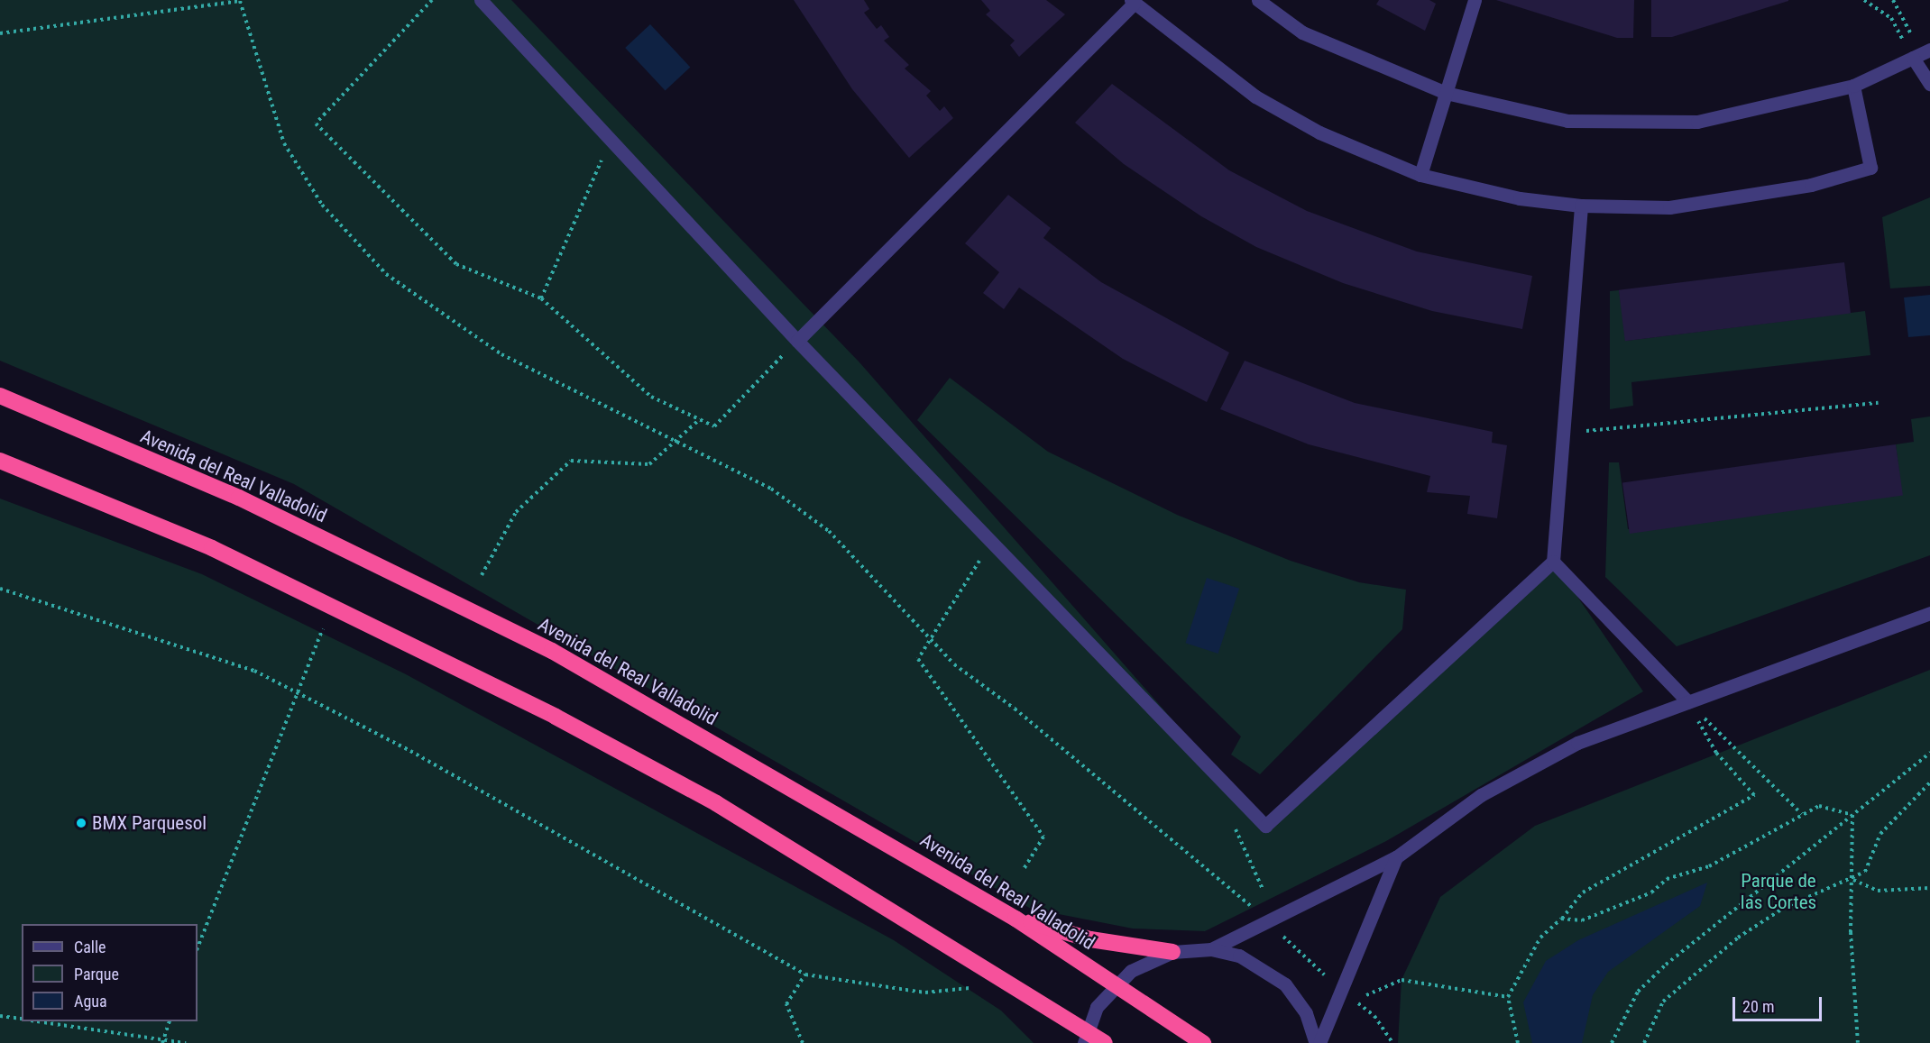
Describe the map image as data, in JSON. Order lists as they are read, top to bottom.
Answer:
{
  "streets": {
    "highway": ["Avenida del Real Valladolid"]
  },
  "parks": ["Parque de las Cortes"],
  "places": ["BMX Parquesol"],
  "legend": ["Calle", "Parque", "Agua"],
  "scale_bar": "20 m"
}
